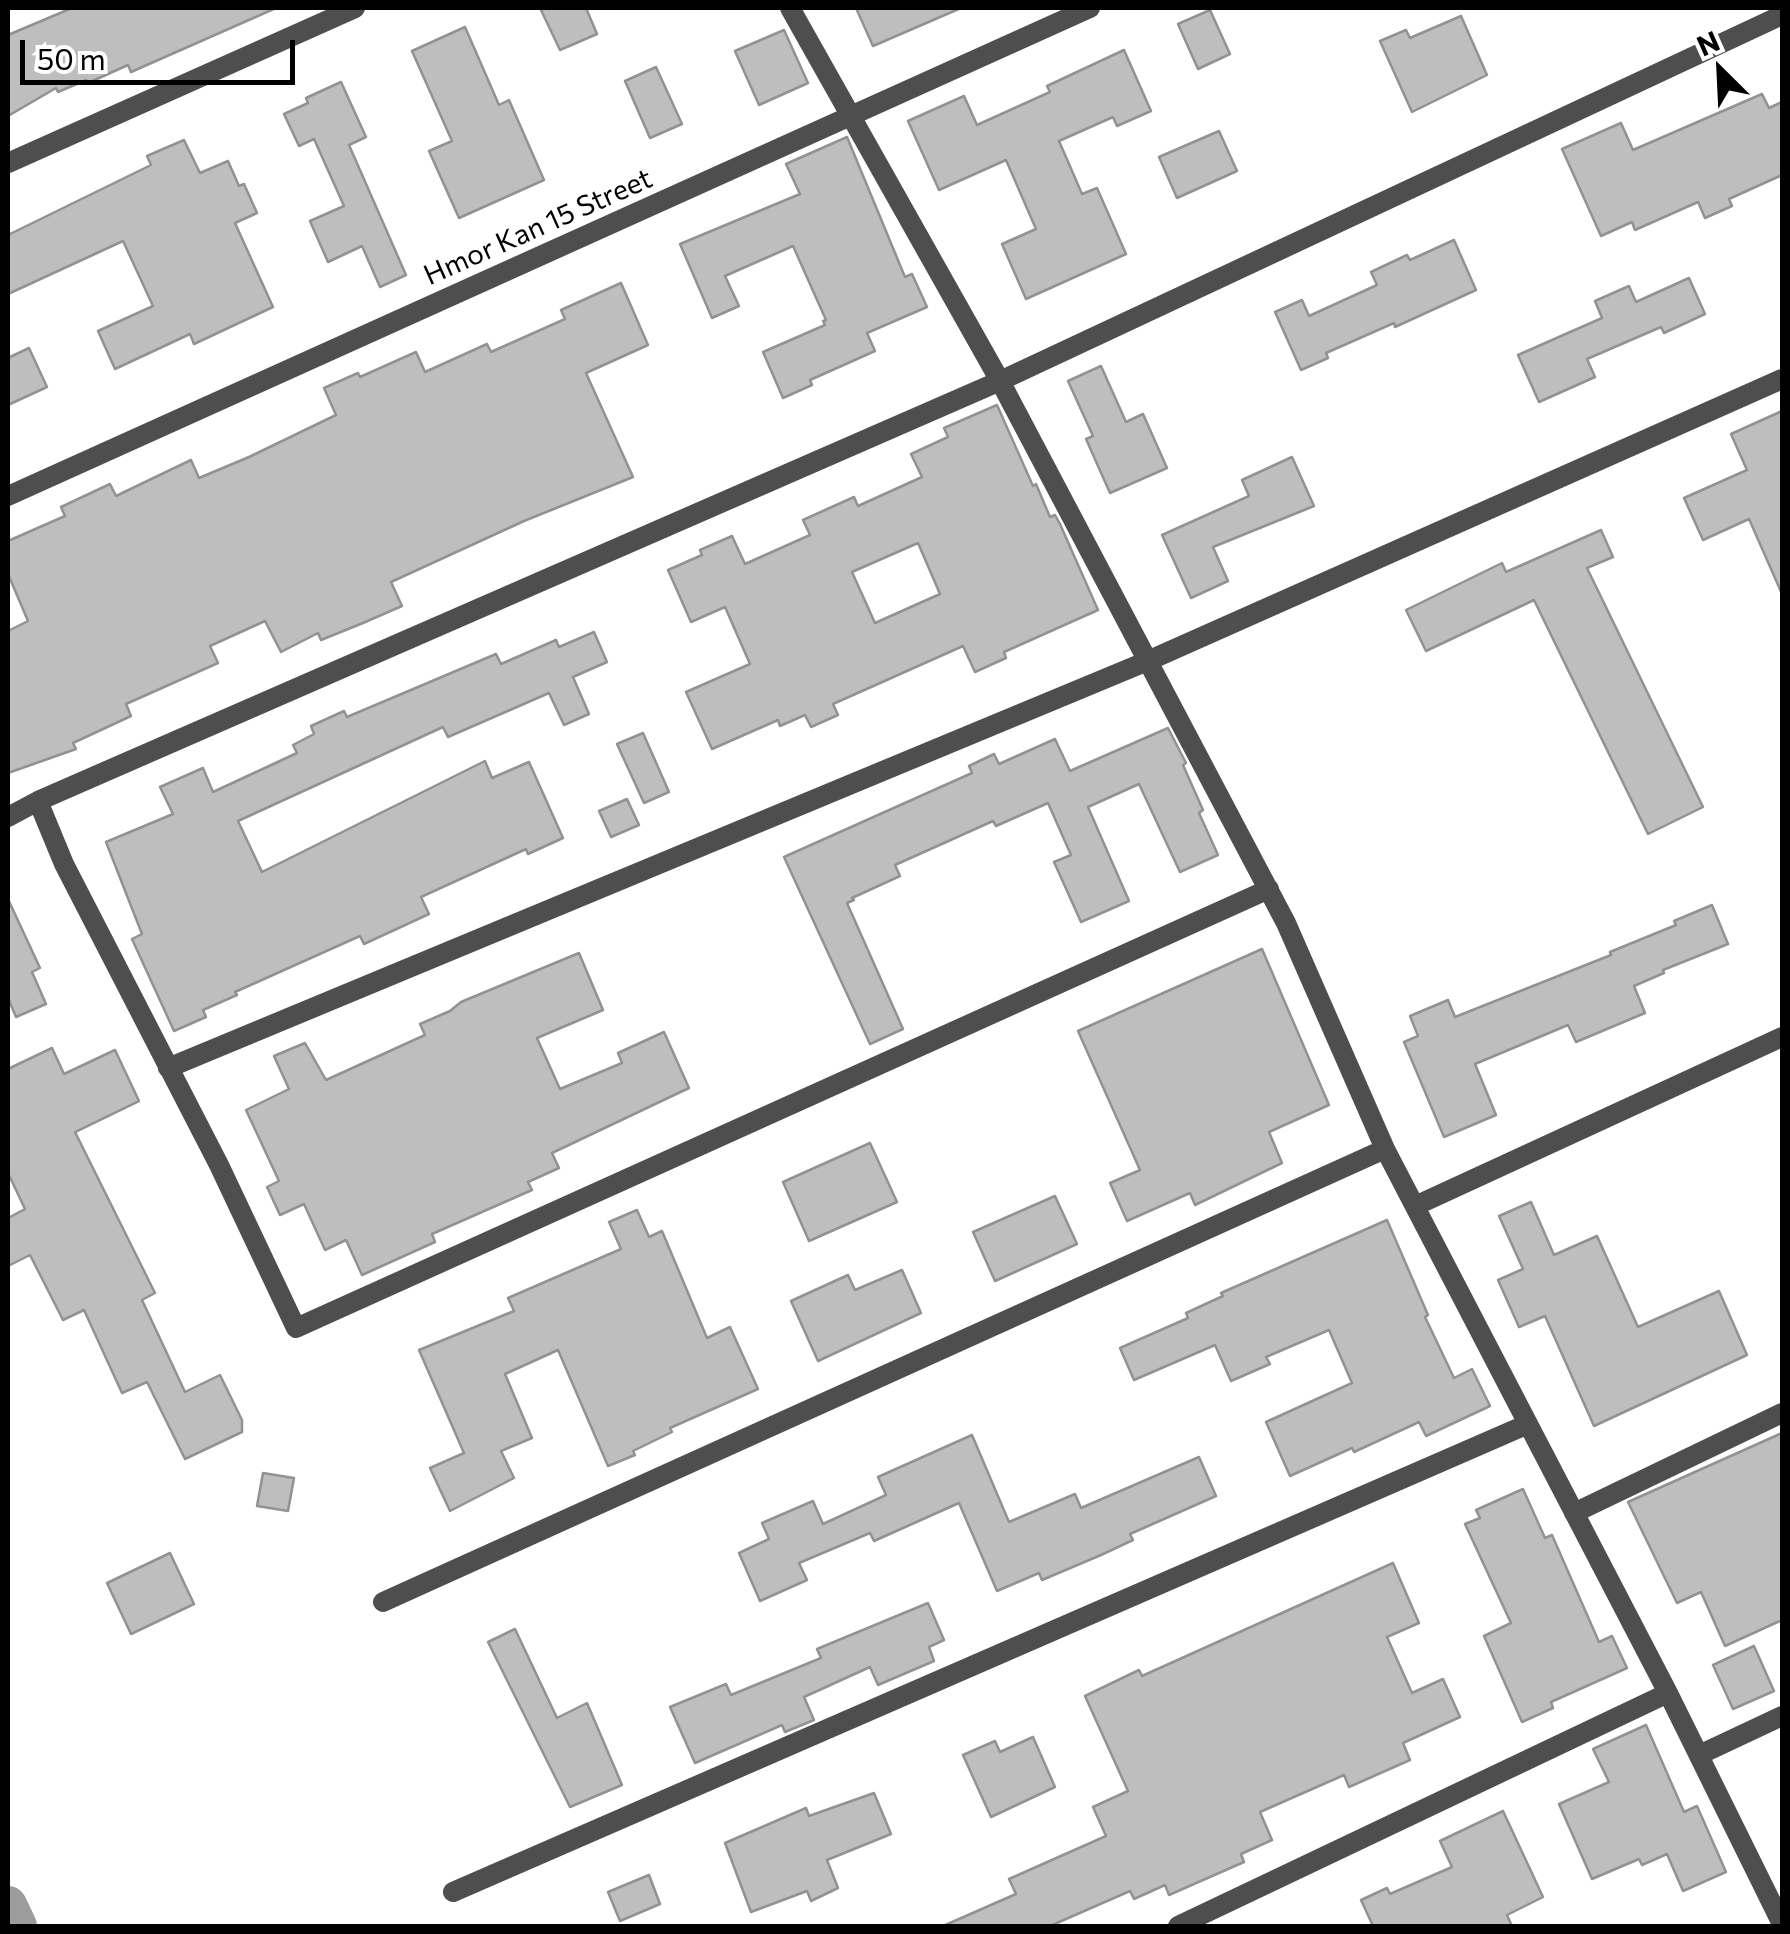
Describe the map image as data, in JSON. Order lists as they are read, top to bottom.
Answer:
{
  "streets": {
    "street": ["Hmor Kan 15 Street"]
  },
  "scale_bar": "50 m",
  "north": "top left"
}
